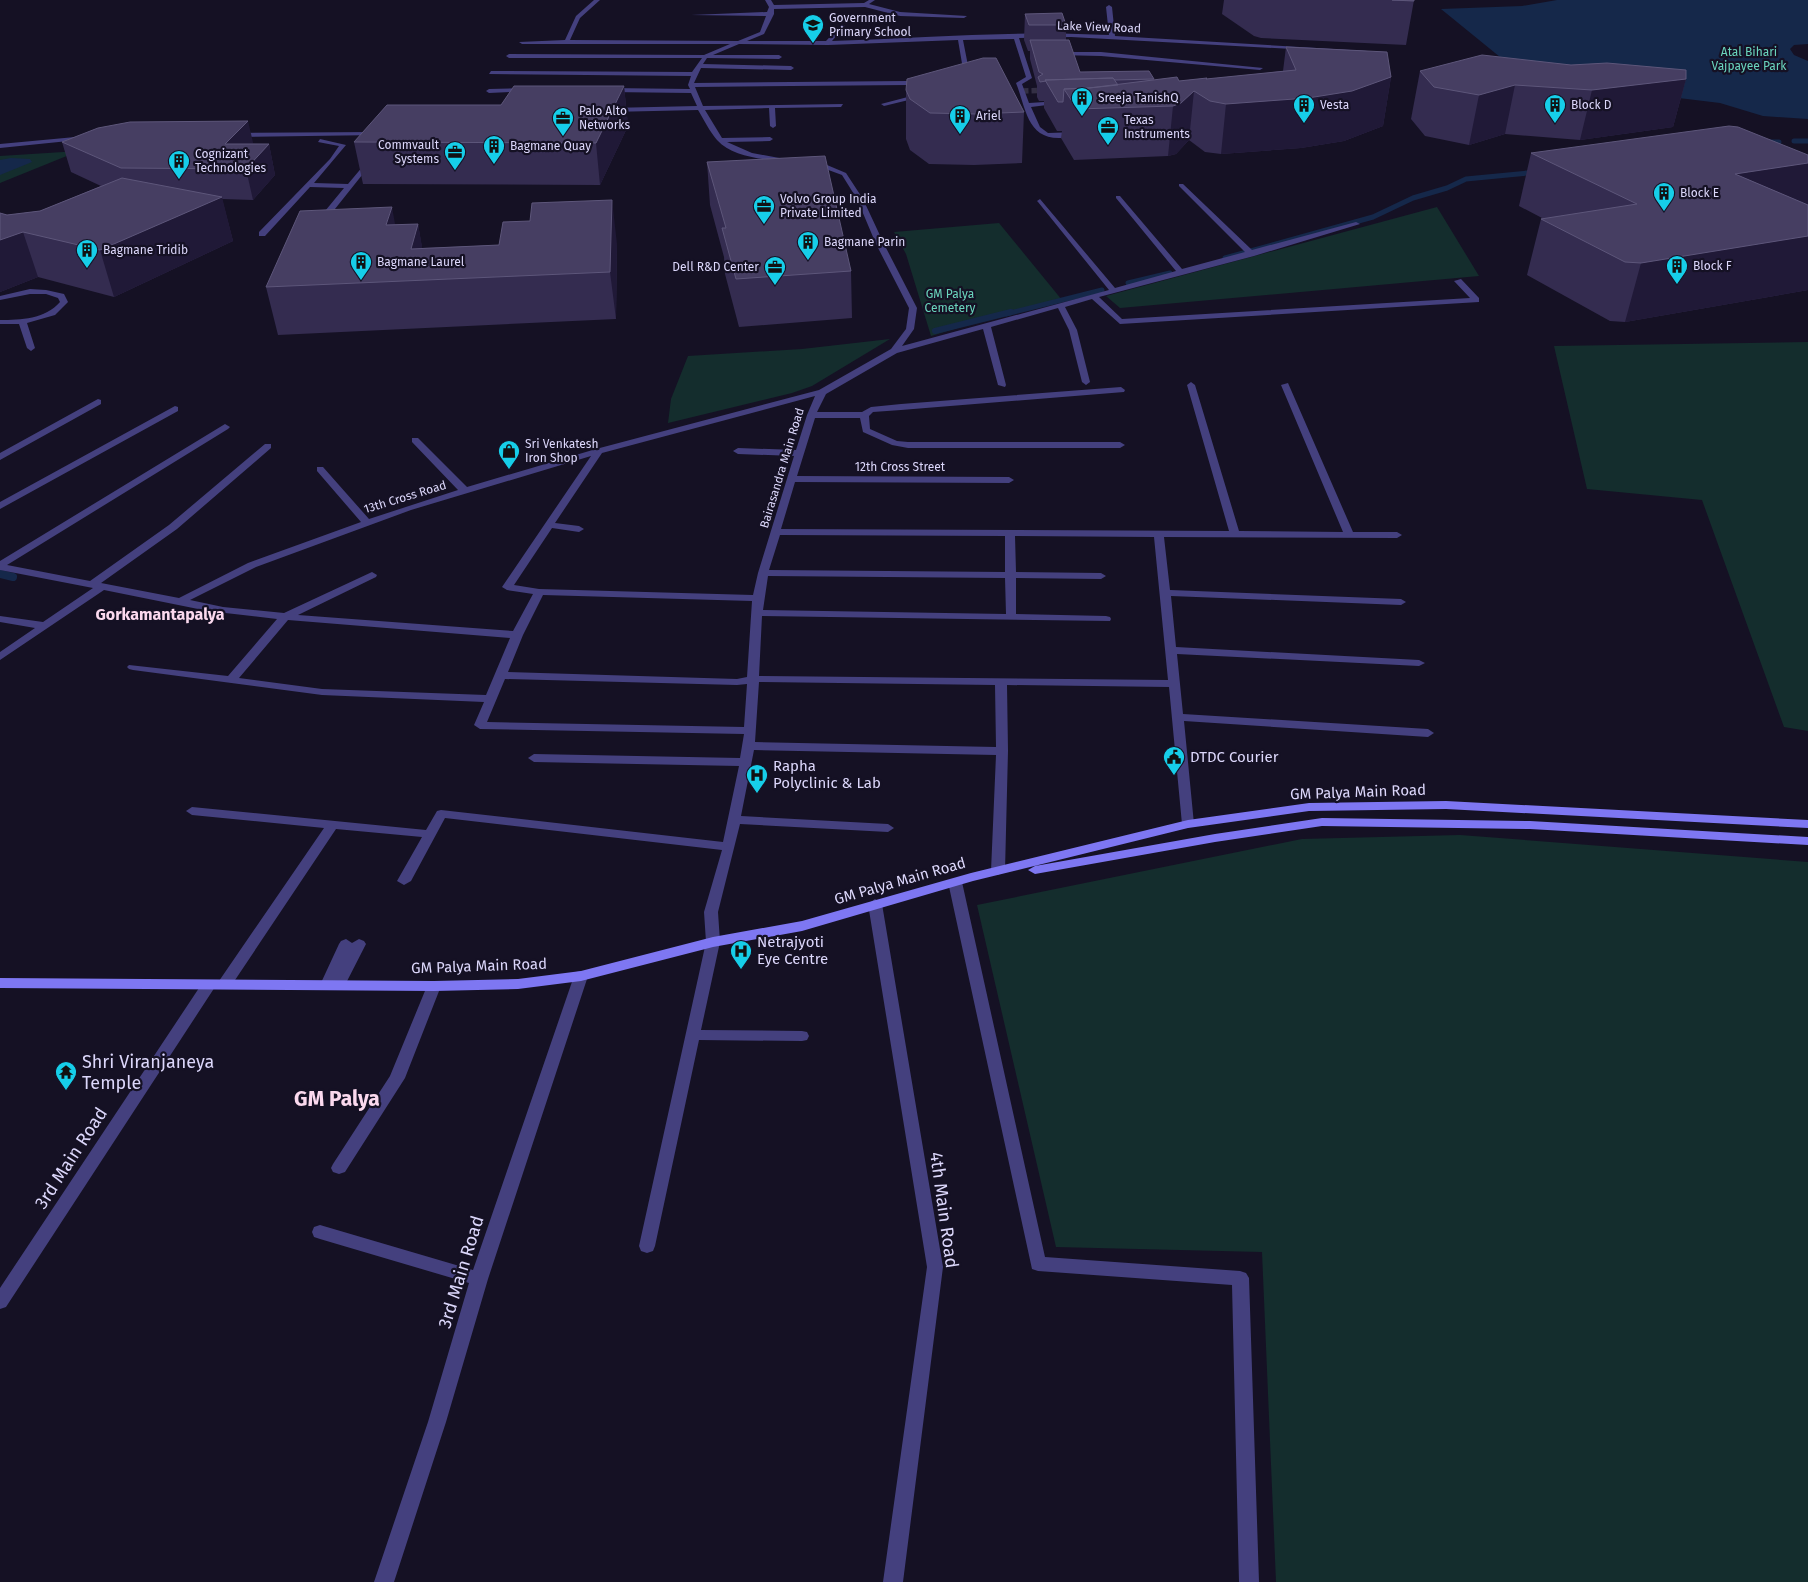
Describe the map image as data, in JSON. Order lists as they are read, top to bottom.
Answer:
{
  "streets": {
    "main road": ["GM Palya Main Road"],
    "street": [
      "Lake View Road",
      "12th Cross Street",
      "Bairasandra Main Road",
      "13th Cross Road",
      "3rd Main Road",
      "4th Main Road"
    ]
  },
  "crossings": [
    ["12th Cross Street", "Bairasandra Main Road"],
    ["Bairasandra Main Road", "13th Cross Road"],
    ["Bairasandra Main Road", "GM Palya Main Road"],
    ["GM Palya Main Road", "3rd Main Road"],
    ["GM Palya Main Road", "4th Main Road"]
  ],
  "districts": ["Gorkamantapalya", "GM Palya"],
  "parks": ["Atal Bihari Vajpayee Park", "GM Palya Cemetery"],
  "places": {
    "school or university": ["Government Primary School"],
    "building": [
      "Sreeja TanishQ",
      "Vesta",
      "Block D",
      "Ariel",
      "Bagmane Quay",
      "Cognizant Technologies",
      "Block E",
      "Bagmane Parin",
      "Bagmane Tridib",
      "Bagmane Laurel",
      "Block F"
    ],
    "office": [
      "Palo Alto Networks",
      "Texas Instruments",
      "Commvault Systems",
      "Volvo Group India Private Limited",
      "Dell R&D Center"
    ],
    "shop": ["Sri Venkatesh Iron Shop"],
    "public building": ["DTDC Courier"],
    "hospital": ["Rapha Polyclinic & Lab", "Netrajyoti Eye Centre"],
    "temple": ["Shri Viranjaneya Temple"]
  }
}
